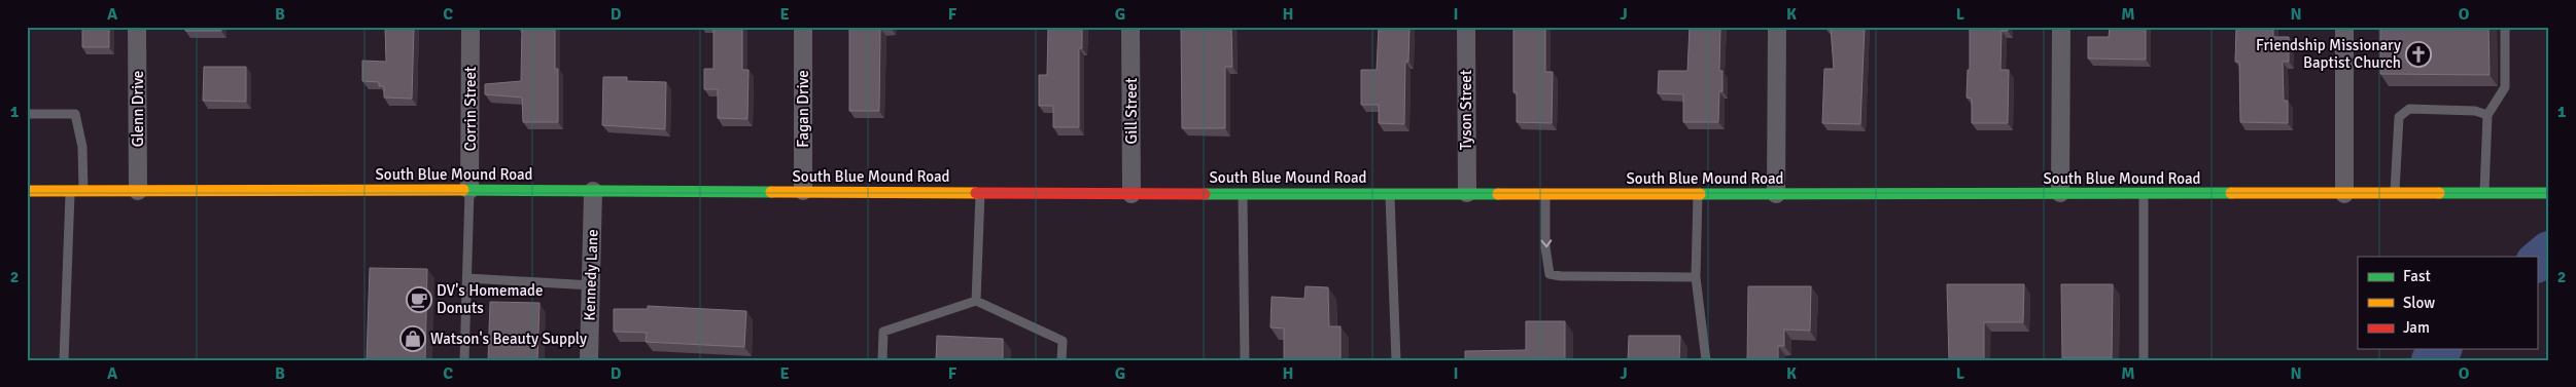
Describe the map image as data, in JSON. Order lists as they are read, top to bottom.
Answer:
{
  "streets": {
    "main road": ["South Blue Mound Road"],
    "street": [
      "Glenn Drive",
      "Corrin Street",
      "Fagan Drive",
      "Tyson Street",
      "Gill Street",
      "Kennedy Lane"
    ]
  },
  "crossings": [
    ["Glenn Drive", "South Blue Mound Road"],
    ["Corrin Street", "South Blue Mound Road"],
    ["Fagan Drive", "South Blue Mound Road"],
    ["Tyson Street", "South Blue Mound Road"],
    ["Gill Street", "South Blue Mound Road"],
    ["South Blue Mound Road", "Kennedy Lane"]
  ],
  "places": {
    "church": ["Friendship Missionary Baptist Church"],
    "cafe": ["DV's Homemade Donuts"],
    "shop": ["Watson's Beauty Supply"]
  },
  "legend": ["Fast", "Slow", "Jam"],
  "grid": {
    "columns": [
      "A",
      "B",
      "C",
      "D",
      "E",
      "F",
      "G",
      "H",
      "I",
      "J",
      "K",
      "L",
      "M",
      "N",
      "O"
    ],
    "rows": ["1", "2"]
  }
}
